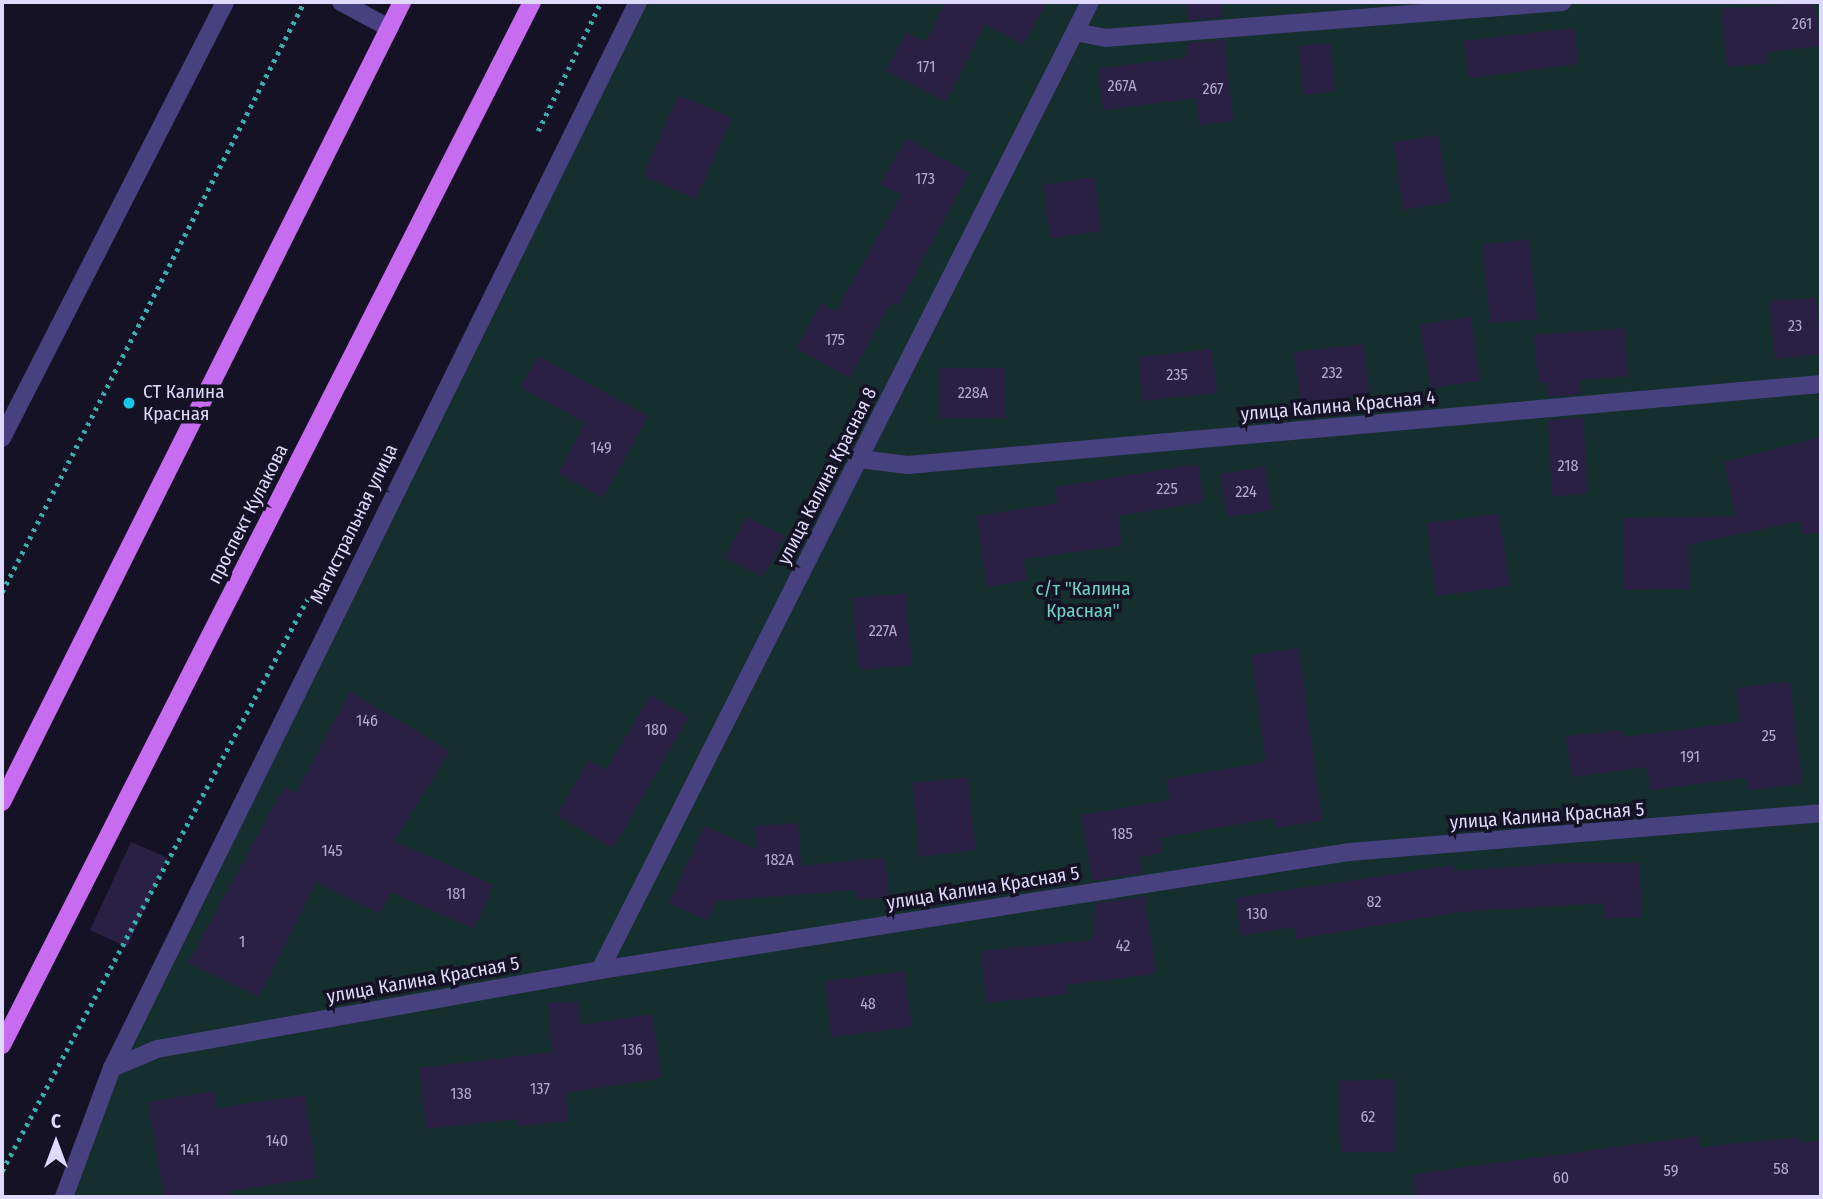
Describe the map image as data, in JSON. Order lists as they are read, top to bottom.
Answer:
{
  "streets": {
    "main road": ["проспект Кулакова"],
    "street": [
      "улица Калина Красная 4",
      "улица Калина Красная 8",
      "Магистральная улица",
      "улица Калина Красная 5"
    ]
  },
  "crossings": [
    ["улица Калина Красная 4", "улица Калина Красная 8"],
    ["улица Калина Красная 8", "улица Калина Красная 5"],
    ["Магистральная улица", "улица Калина Красная 5"]
  ],
  "parks": ["с/т \"Калина Красная\""],
  "places": ["СТ Калина Красная"],
  "house_numbers": [
    "261",
    "171",
    "267А",
    "267",
    "173",
    "23",
    "175",
    "232",
    "235",
    "228А",
    "149",
    "218",
    "225",
    "224",
    "227А",
    "146",
    "180",
    "25",
    "191",
    "185",
    "145",
    "182А",
    "181",
    "82",
    "130",
    "1",
    "42",
    "48",
    "136",
    "137",
    "138",
    "62",
    "140",
    "141",
    "58",
    "59",
    "60"
  ],
  "north": "top"
}
